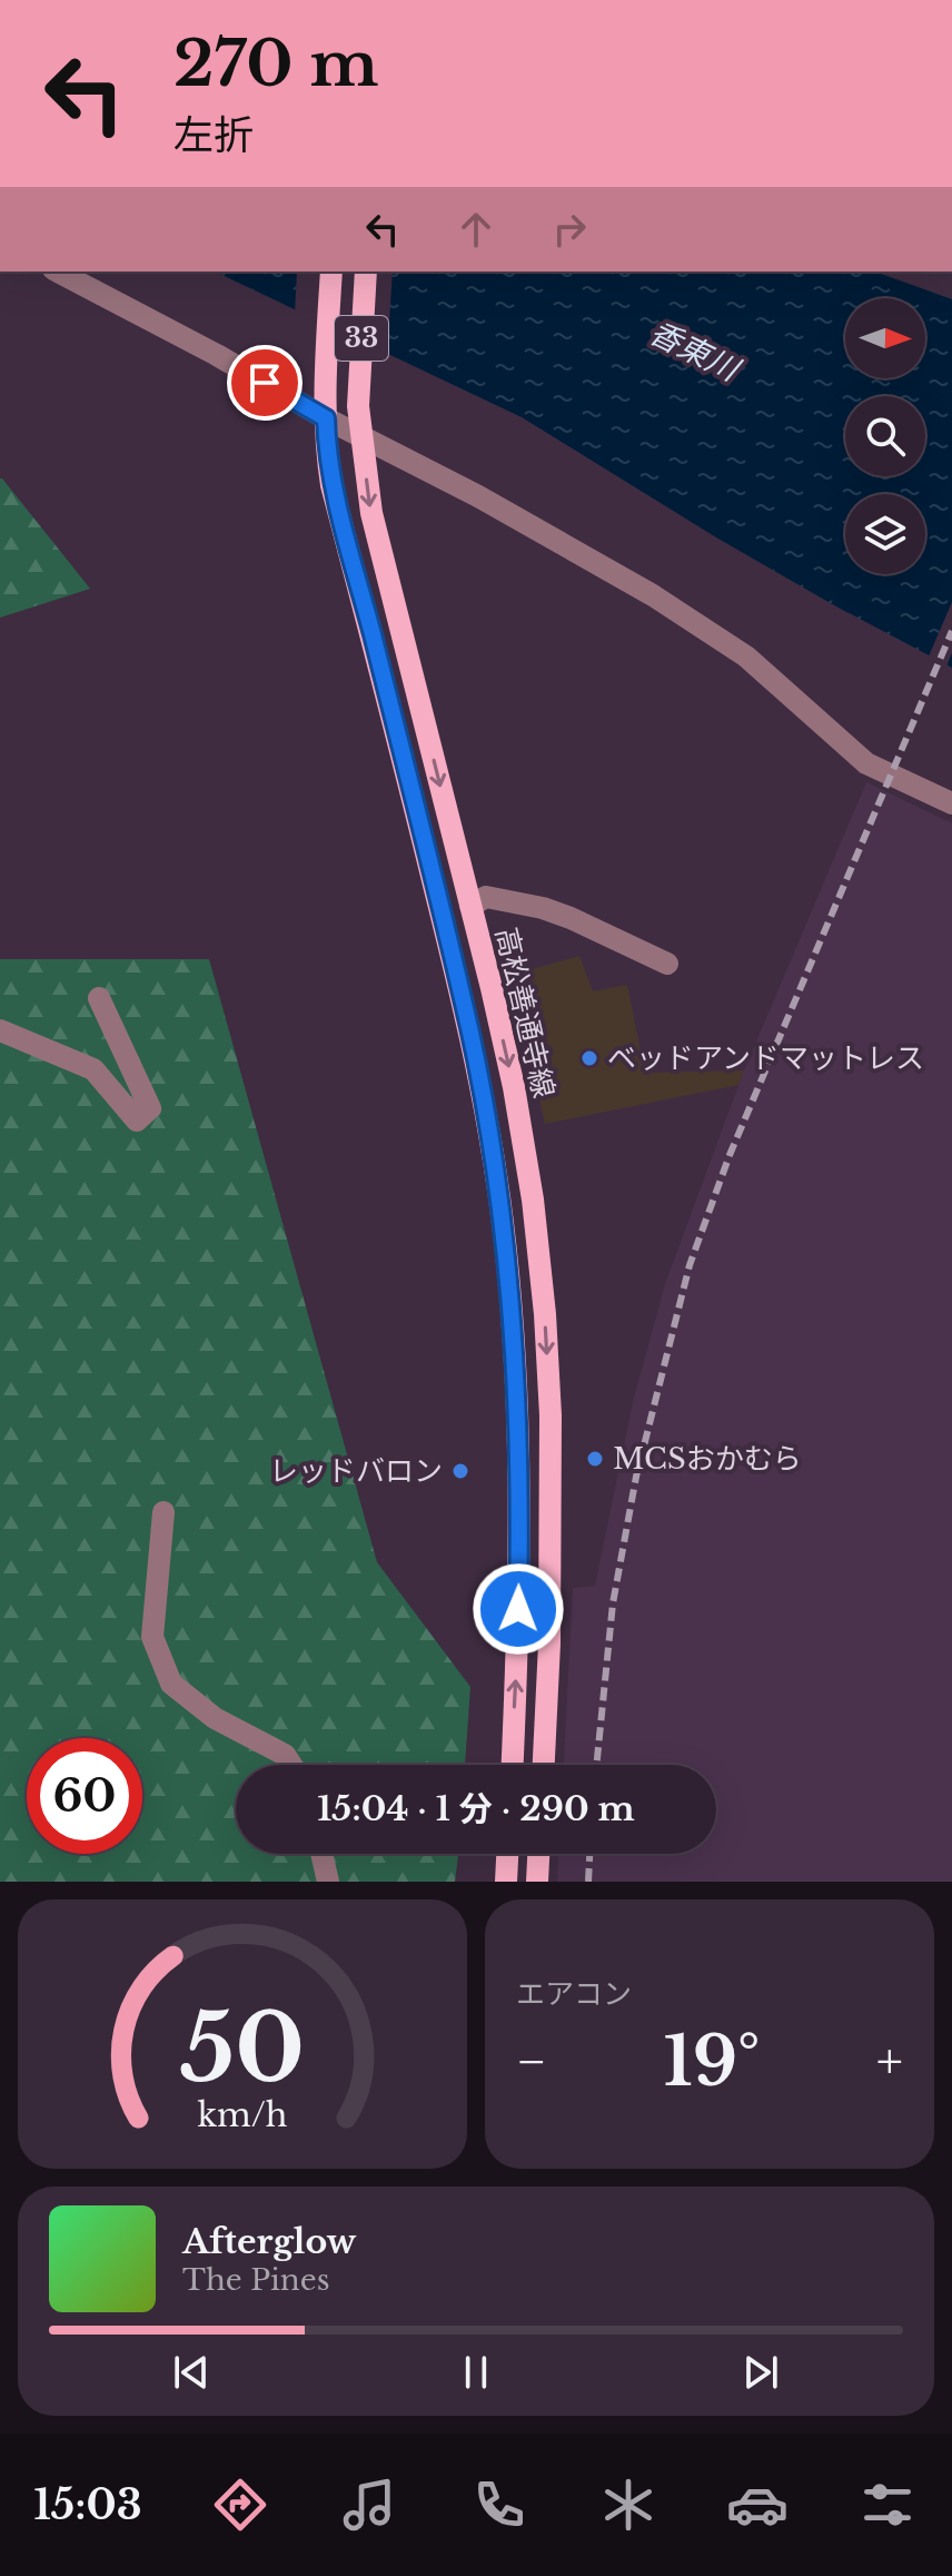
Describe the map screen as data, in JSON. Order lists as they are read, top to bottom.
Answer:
{
  "streets": {
    "main road": ["33", "高松善通寺線"]
  },
  "water": ["香東川"],
  "places": ["ベッドアンドマットレス", "MCSおかむら", "レッドバロン"],
  "north": "right",
  "page": {
    "turn": ["270 m", "左折"],
    "limit": "60",
    "trip": "15:04 · 1 分 · 290 m",
    "tile": "エアコン",
    "heat": ["−", "19°", "+"],
    "song": ["Afterglow", "The Pines"],
    "tabs": "15:03",
    "gauge": ["50", "km/h"]
  }
}
